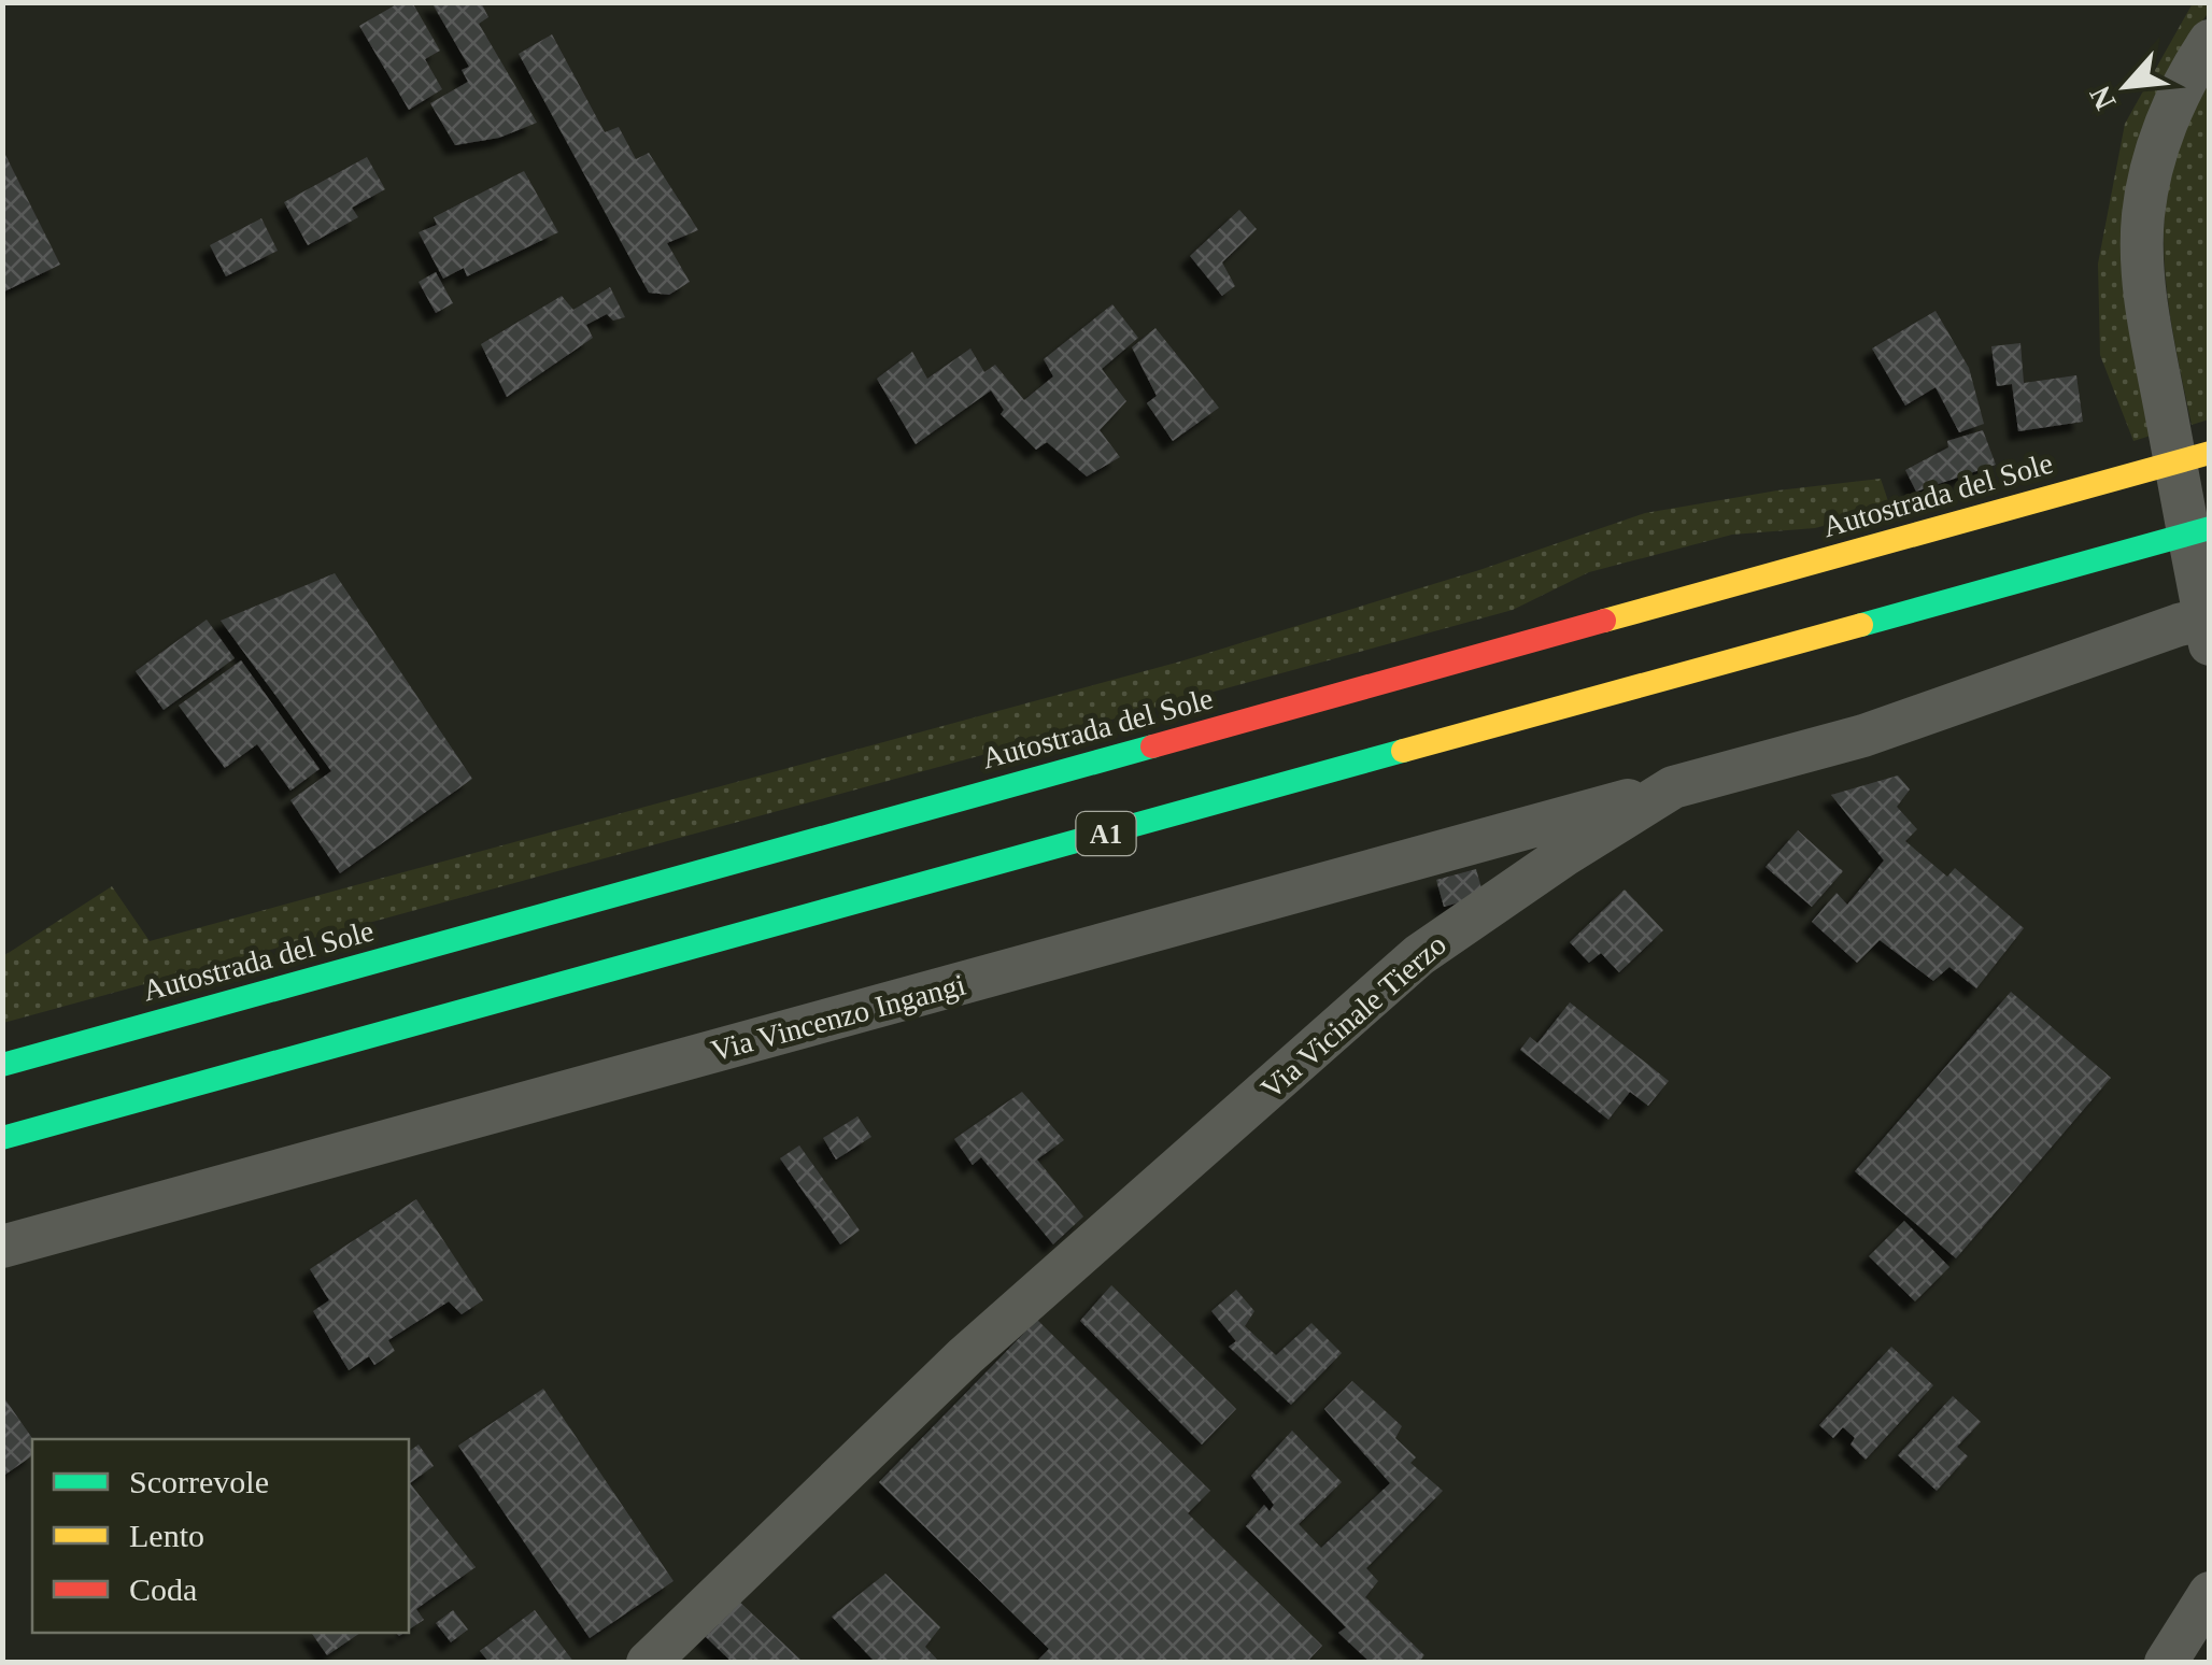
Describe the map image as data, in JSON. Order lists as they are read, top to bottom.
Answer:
{
  "streets": {
    "highway": ["Autostrada del Sole", "A1"],
    "street": ["Via Vicinale Tierzo", "Via Vincenzo Ingangi"]
  },
  "crossings": [
    ["Via Vicinale Tierzo", "Via Vincenzo Ingangi"]
  ],
  "legend": ["Scorrevole", "Lento", "Coda"],
  "north": "bottom left"
}
